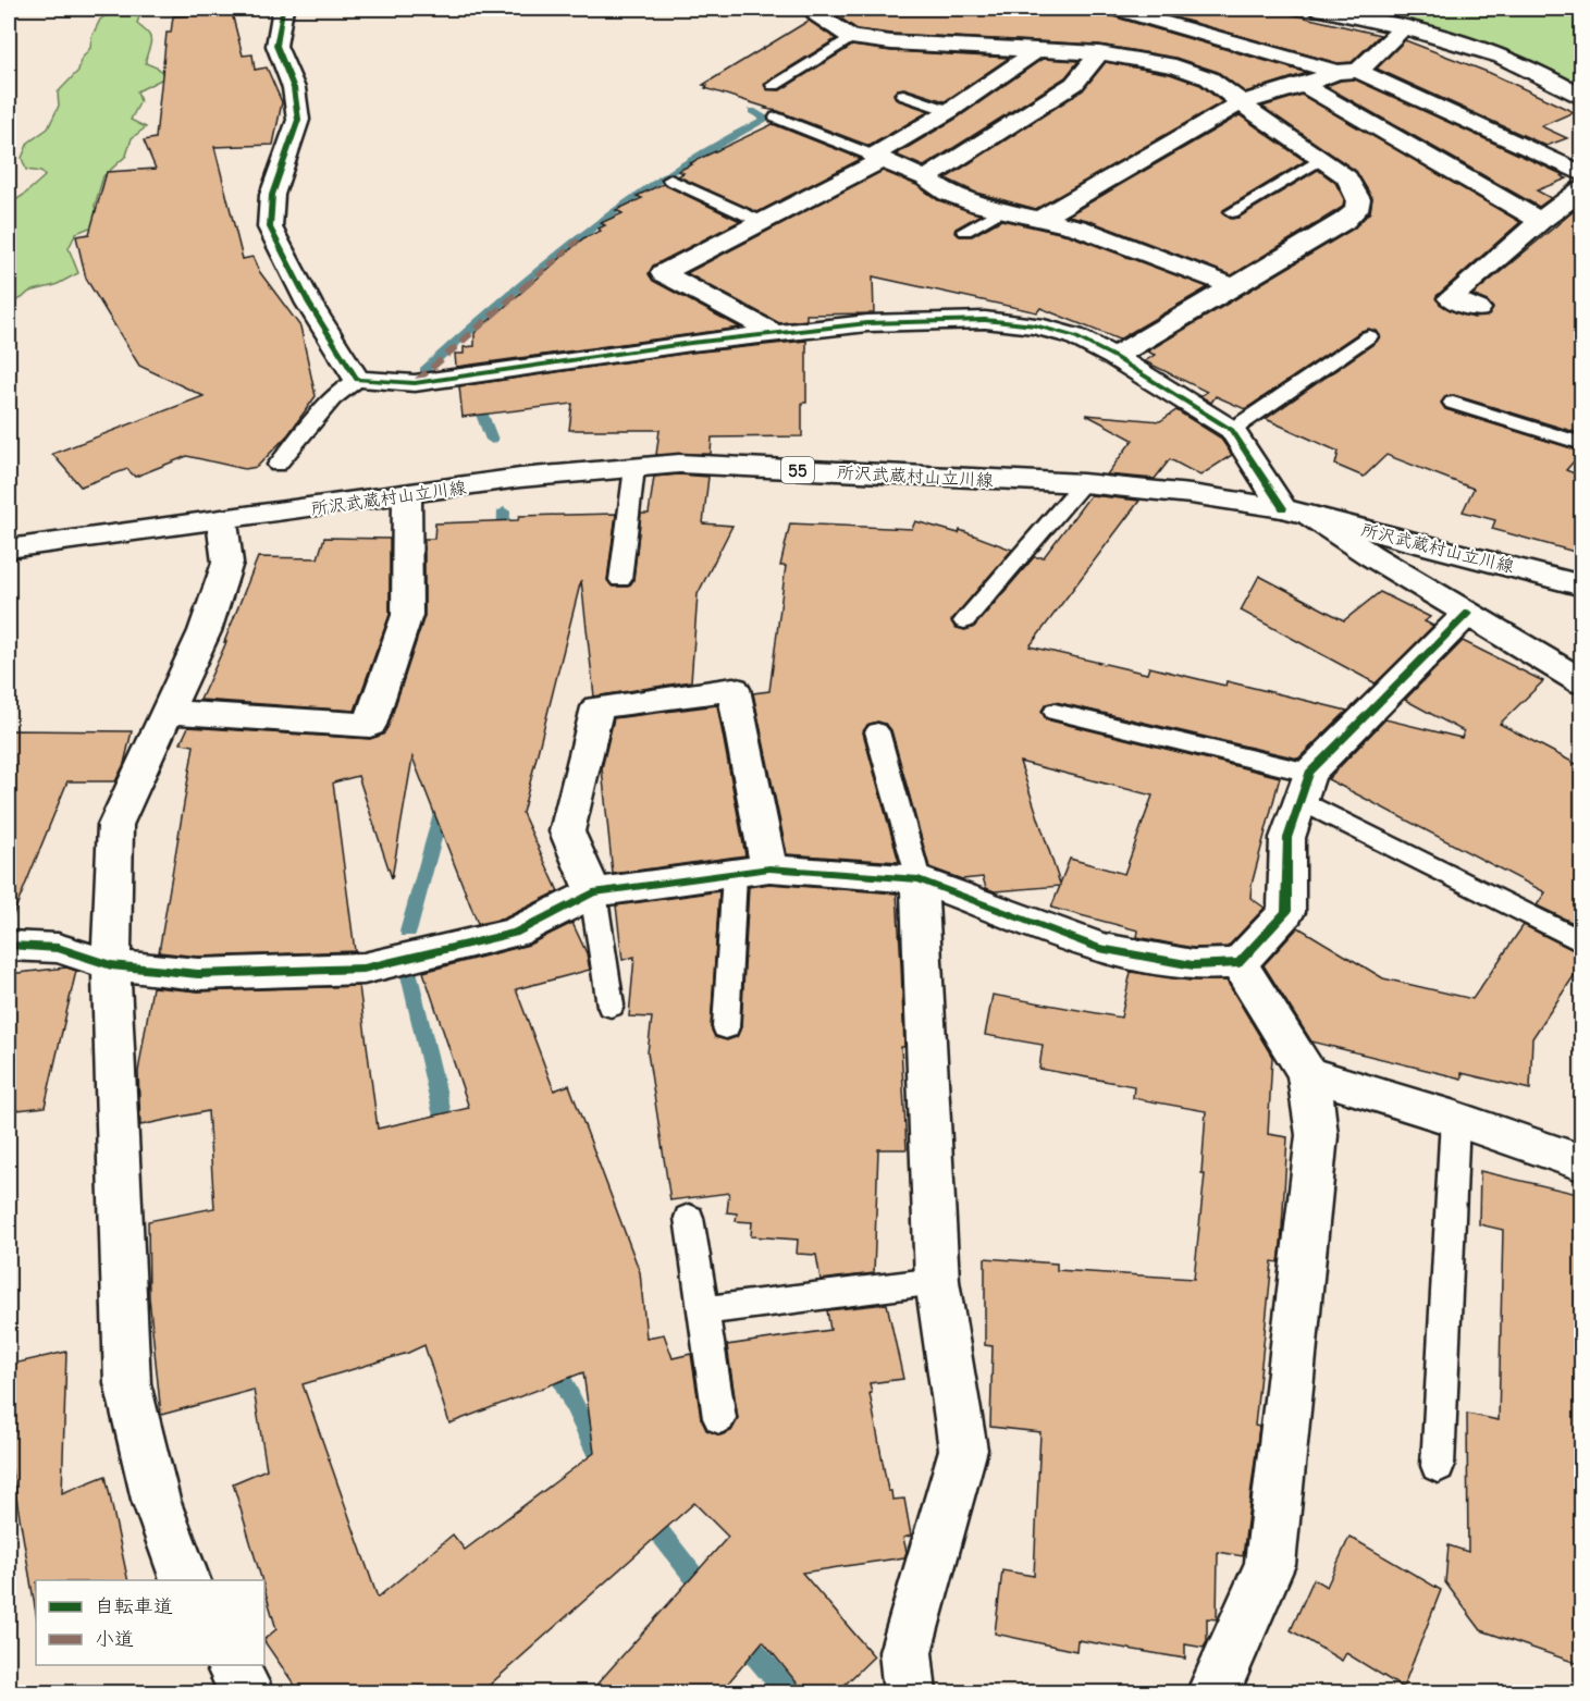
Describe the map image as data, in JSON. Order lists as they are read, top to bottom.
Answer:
{
  "streets": {
    "street": ["55", "所沢武蔵村山立川線"]
  },
  "legend": ["自転車道", "小道"]
}
